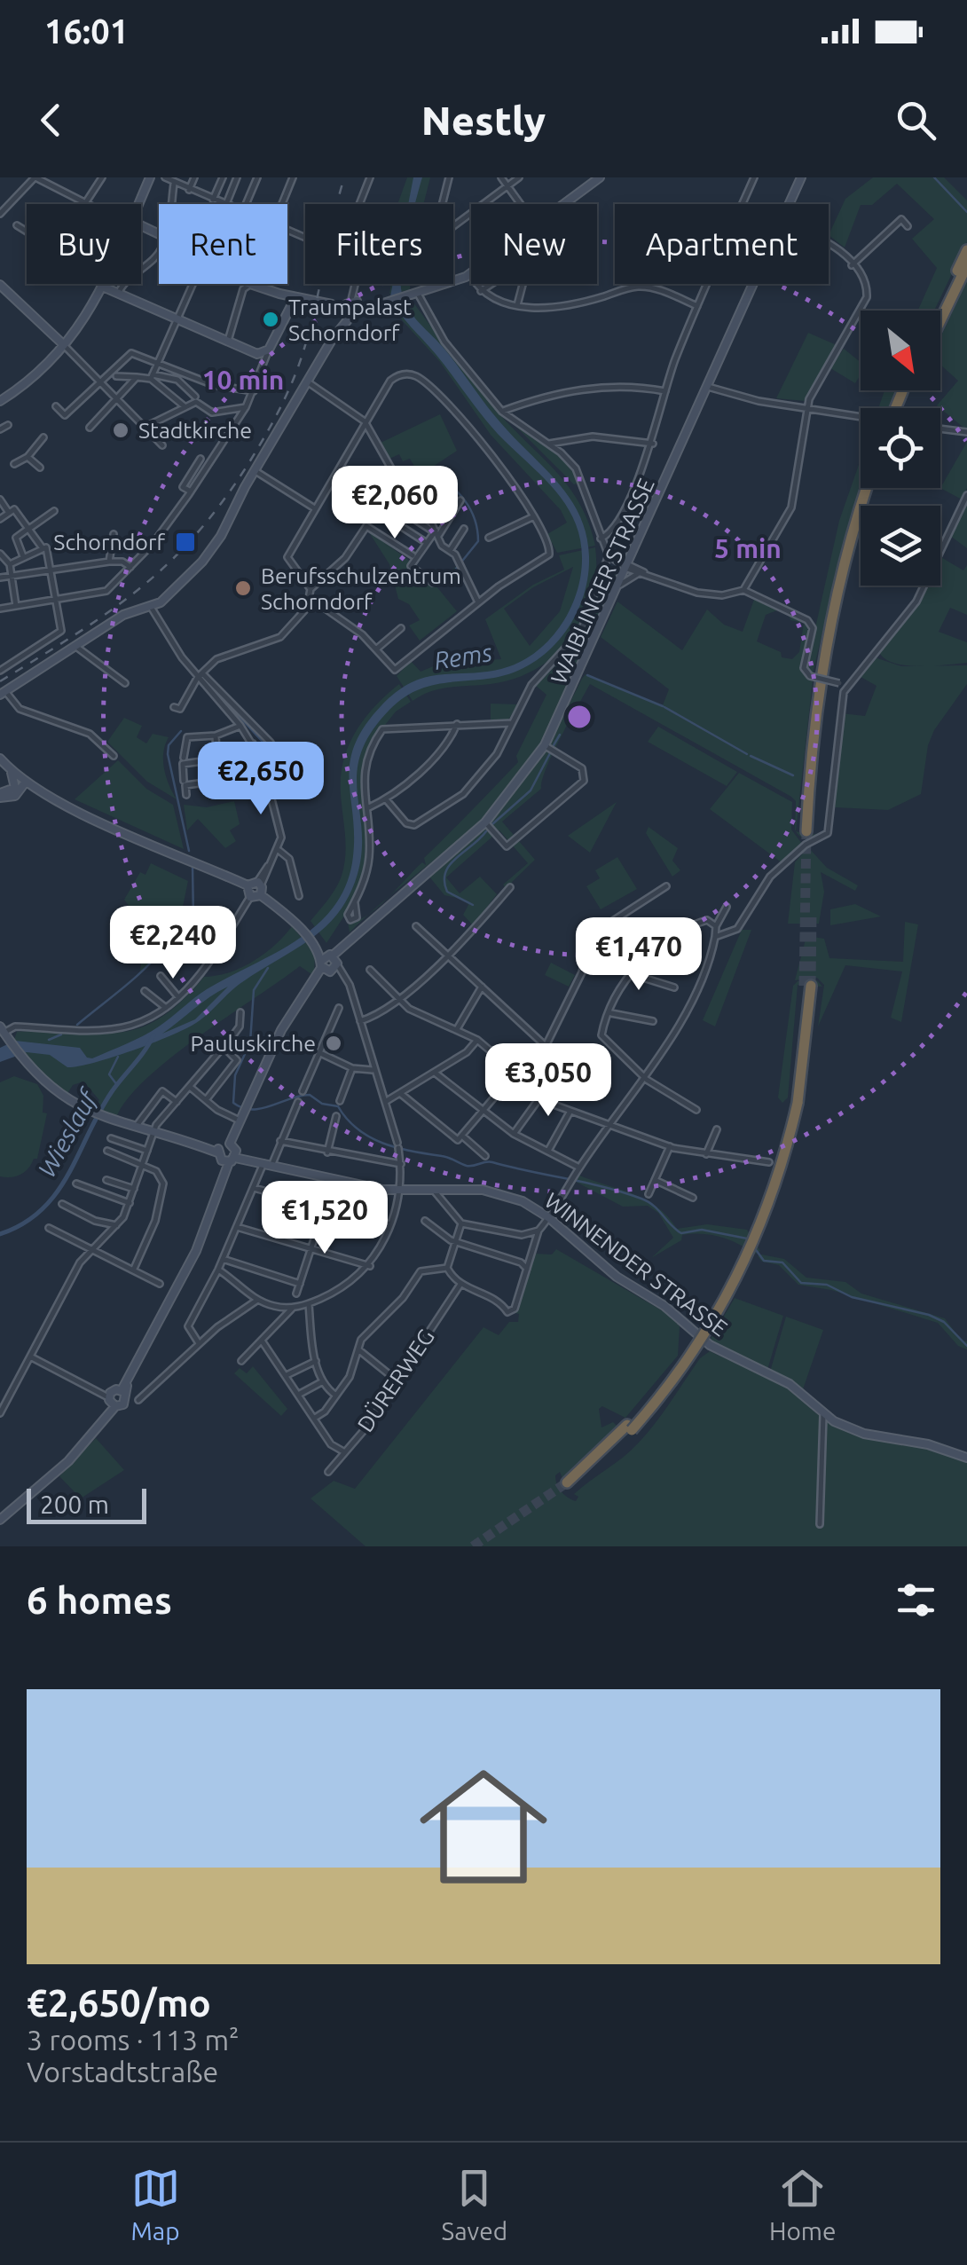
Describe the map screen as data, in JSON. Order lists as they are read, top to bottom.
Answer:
{
  "streets": {
    "main road": ["WAIBLINGER STRASSE", "WINNENDER STRASSE"],
    "street": ["DÜRERWEG"]
  },
  "crossings": [
    ["WAIBLINGER STRASSE", "WINNENDER STRASSE"]
  ],
  "water": ["Rems", "Wieslauf"],
  "places": {
    "other": [
      "Traumpalast Schorndorf",
      "Stadtkirche",
      "Berufsschulzentrum Schorndorf",
      "Pauluskirche"
    ],
    "transit": ["Schorndorf"]
  },
  "scale_bar": "200 m",
  "north": "bottom right",
  "page": {
    "status": "16:01",
    "header": "Nestly",
    "chip": [
      "Buy",
      "Rent",
      "Filters",
      "New",
      "Apartment"
    ],
    "price": [
      "€2,060",
      "€2,650",
      "€2,240",
      "€1,470",
      "€3,050",
      "€1,520"
    ],
    "scale": "200 m",
    "heading": "6 homes",
    "list": [
      {
        "name": "€2,650/mo",
        "note": "3 rooms · 113 m² · Vorstadtstraße"
      }
    ],
    "tabs": ["Map", "Saved", "Home"]
  },
  "rings": ["10 min", "5 min"]
}
